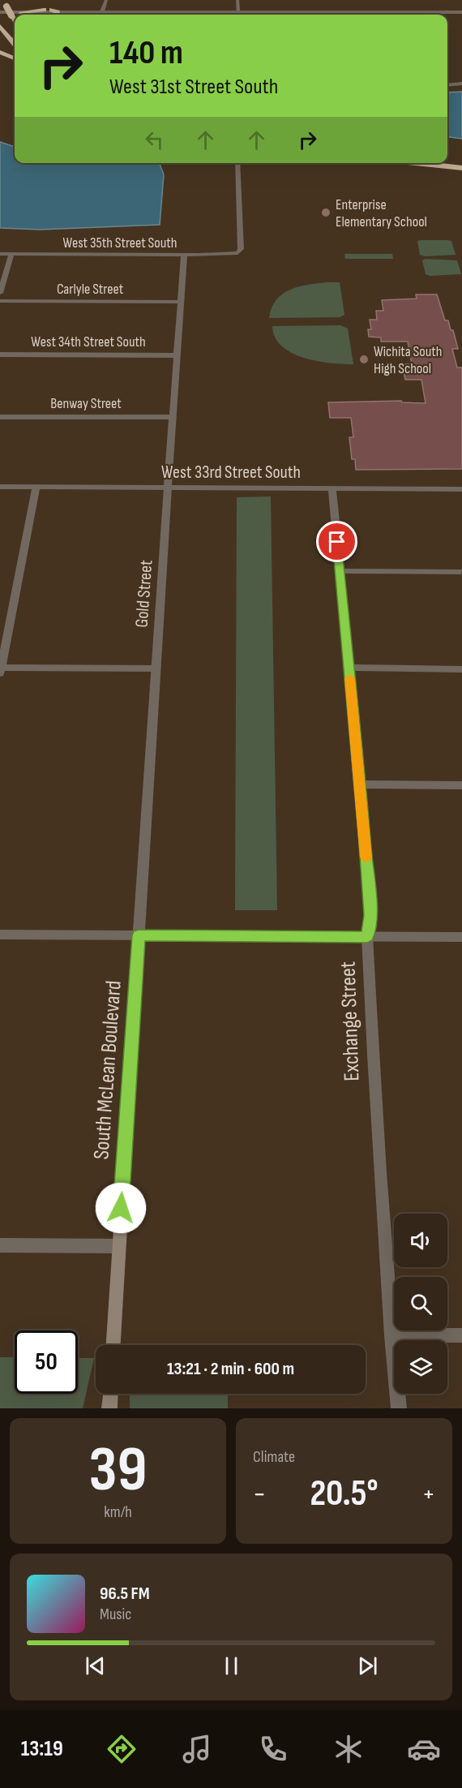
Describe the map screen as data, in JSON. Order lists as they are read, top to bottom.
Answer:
{
  "streets": {
    "main road": ["South McLean Boulevard"],
    "street": [
      "West 35th Street South",
      "Carlyle Street",
      "West 34th Street South",
      "Benway Street",
      "West 33rd Street South",
      "Gold Street",
      "Exchange Street"
    ]
  },
  "crossings": [
    ["West 35th Street South", "Gold Street"],
    ["Carlyle Street", "Gold Street"],
    ["West 34th Street South", "Gold Street"],
    ["Benway Street", "Gold Street"],
    ["West 33rd Street South", "Gold Street"],
    ["West 33rd Street South", "Exchange Street"],
    ["Gold Street", "South McLean Boulevard"]
  ],
  "places": ["Enterprise Elementary School", "Wichita South High School"],
  "page": {
    "turn": ["140 m", "West 31st Street South"],
    "limit": "50",
    "trip": "13:21 · 2 min · 600 m",
    "tile": [
      ["39", "km/h"],
      "Climate"
    ],
    "heat": ["−", "20.5°", "+"],
    "song": ["96.5 FM", "Music"],
    "tabs": "13:19"
  }
}
